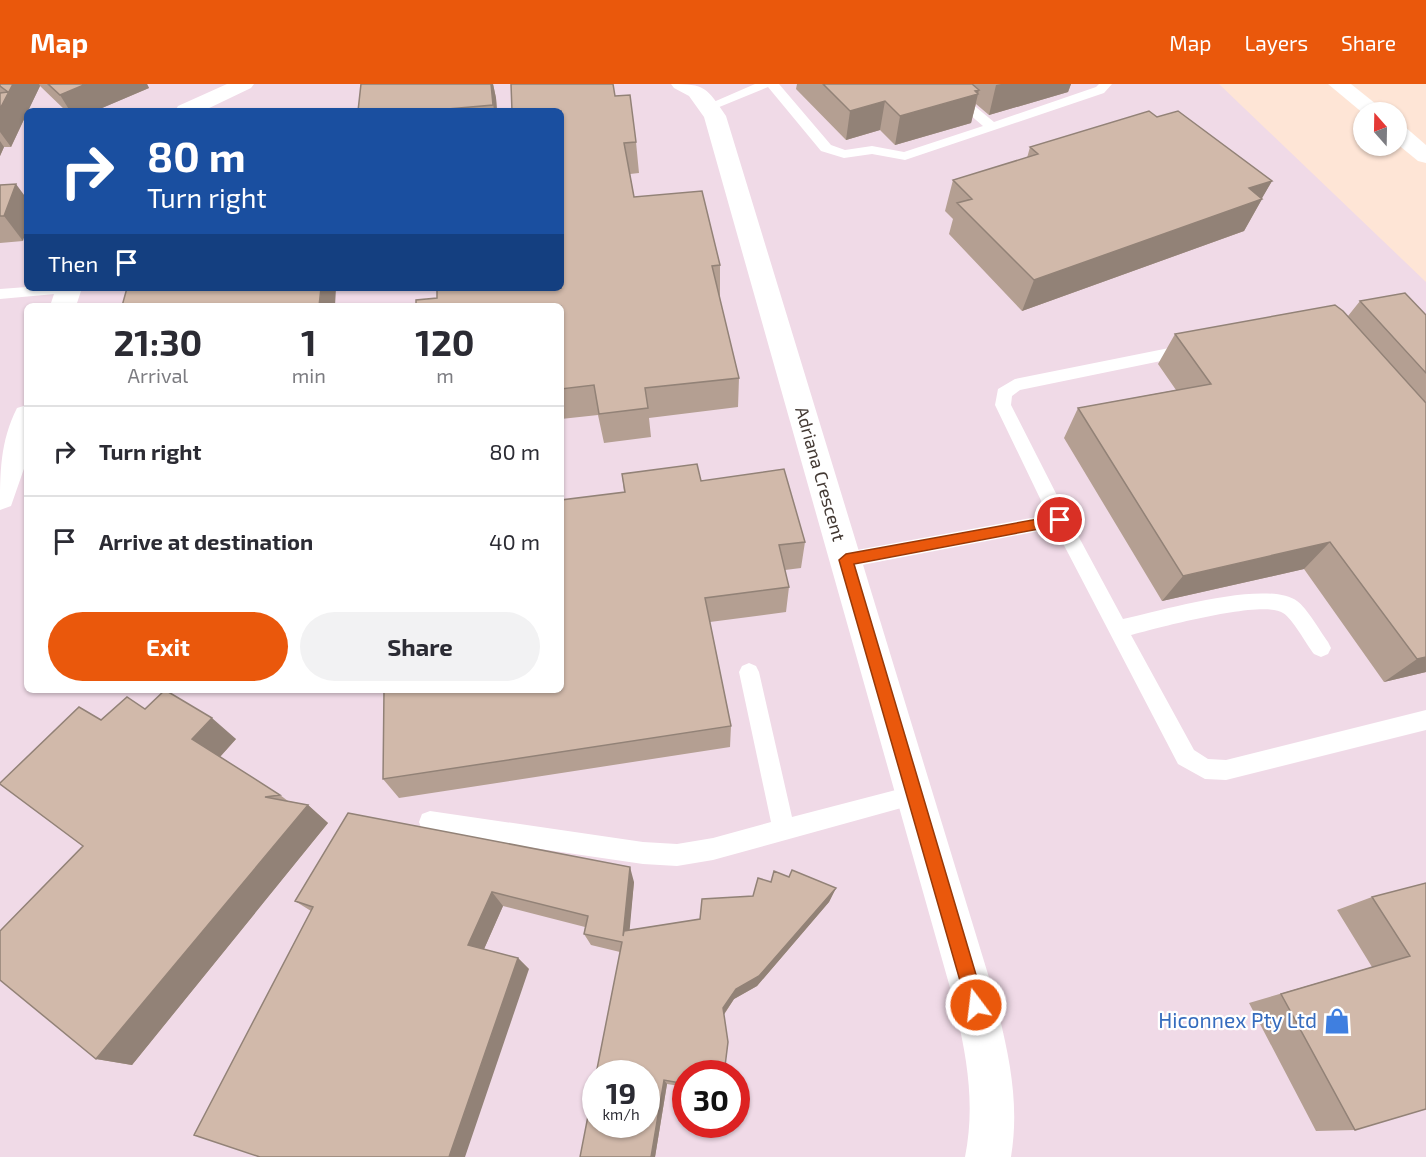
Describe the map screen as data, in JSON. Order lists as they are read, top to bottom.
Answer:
{
  "streets": {
    "main road": ["Adriana Crescent"]
  },
  "places": {
    "shop": ["Hiconnex Pty Ltd"]
  },
  "north": "top",
  "page": {
    "header": "Map",
    "nav": ["Map", "Layers", "Share"],
    "turn": ["80 m", "Turn right"],
    "then": "Then",
    "eta": [
      "21:30",
      "Arrival",
      "1",
      "min",
      "120",
      "m"
    ],
    "list": [
      {
        "name": "Turn right",
        "value": "80 m"
      },
      {
        "name": "Arrive at destination",
        "value": "40 m"
      }
    ],
    "buttons": ["Exit", "Share"],
    "speed": "19 km/h",
    "limit": "30"
  }
}
